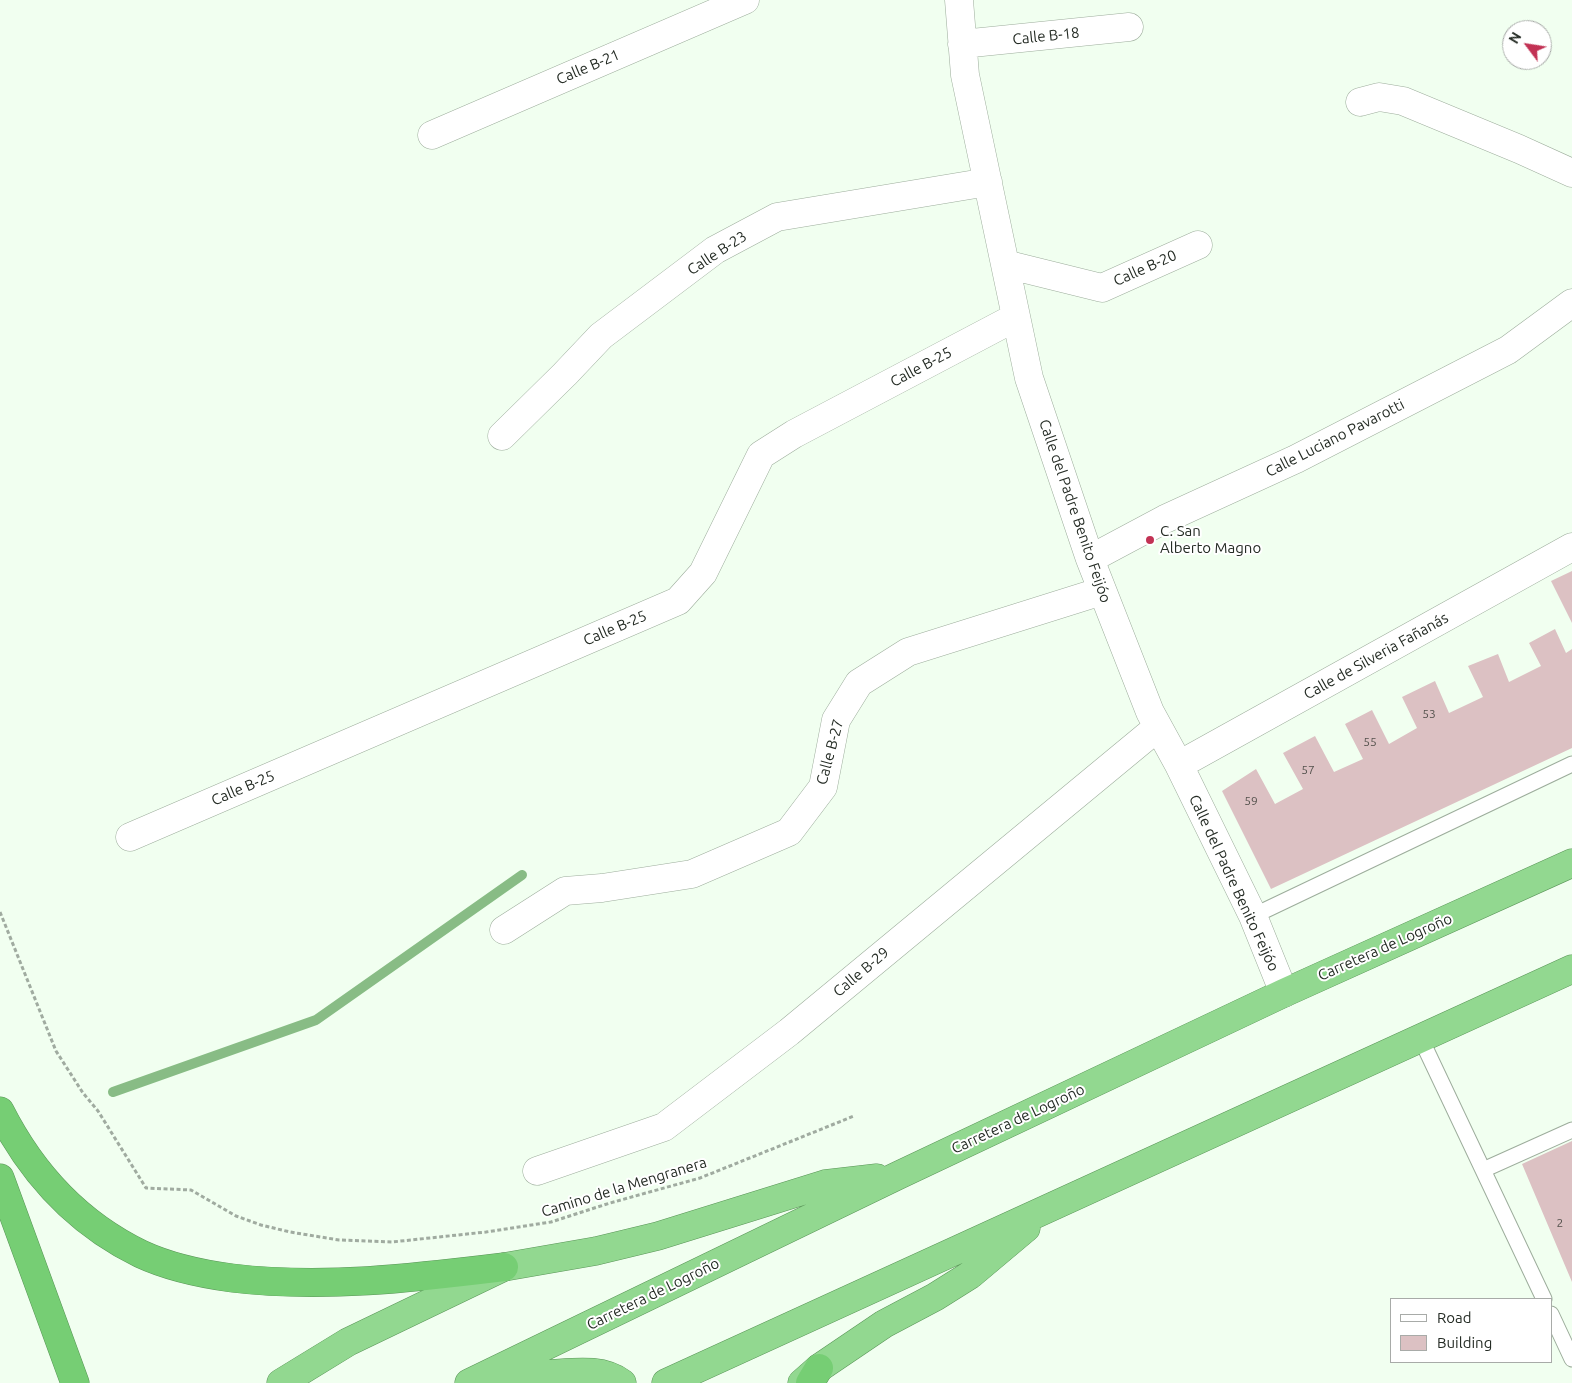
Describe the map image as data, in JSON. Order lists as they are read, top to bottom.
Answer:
{
  "streets": {
    "highway": ["Carretera de Logroño"],
    "street": [
      "Calle B-18",
      "Calle B-21",
      "Calle B-23",
      "Calle B-20",
      "Calle B-25",
      "Calle Luciano Pavarotti",
      "Calle del Padre Benito Feijóo",
      "Calle de Silveria Fañanás",
      "Calle B-27",
      "Calle B-29"
    ],
    "path": ["Camino de la Mengranera"]
  },
  "crossings": [
    ["Calle B-18", "Calle del Padre Benito Feijóo"],
    ["Calle B-23", "Calle del Padre Benito Feijóo"],
    ["Calle B-20", "Calle del Padre Benito Feijóo"],
    ["Calle B-25", "Calle del Padre Benito Feijóo"],
    ["Calle Luciano Pavarotti", "Calle del Padre Benito Feijóo"],
    ["Calle del Padre Benito Feijóo", "Calle de Silveria Fañanás"],
    ["Calle del Padre Benito Feijóo", "Calle B-27"],
    ["Calle del Padre Benito Feijóo", "Carretera de Logroño"],
    ["Calle del Padre Benito Feijóo", "Calle B-29"]
  ],
  "places": ["C. San Alberto Magno"],
  "house_numbers": [
    "53",
    "55",
    "57",
    "59",
    "2"
  ],
  "legend": ["Road", "Building"],
  "north": "top left"
}
